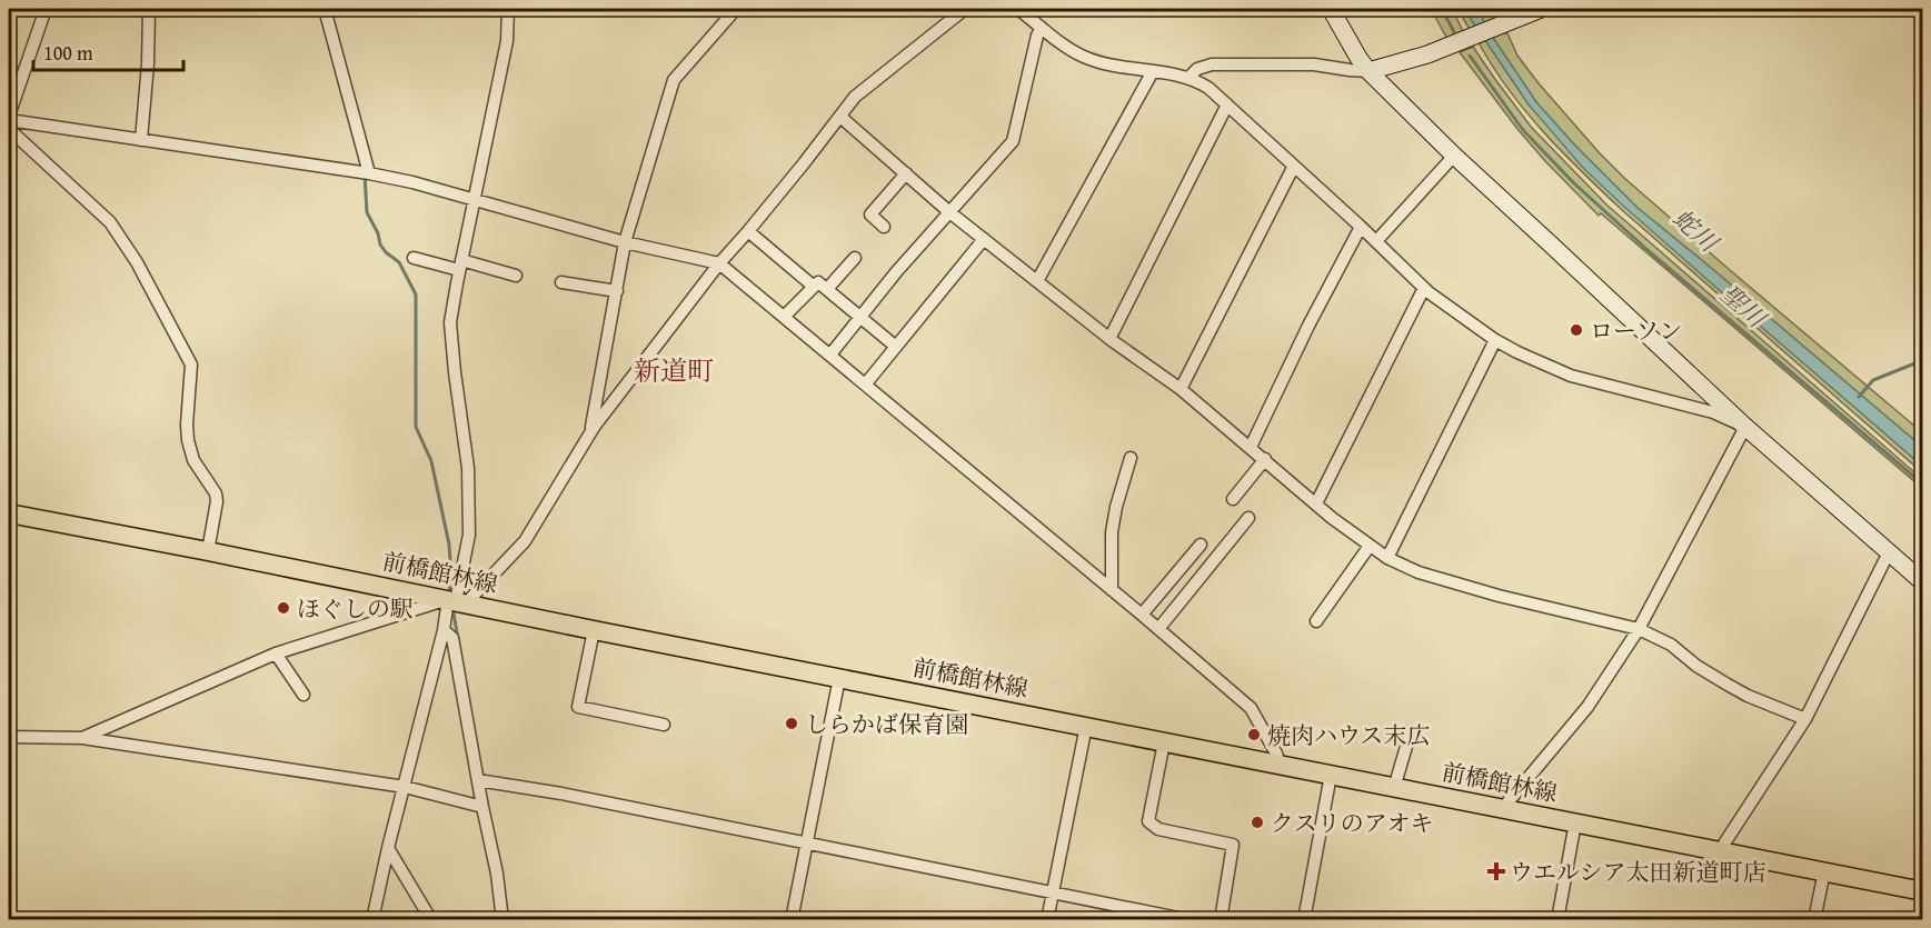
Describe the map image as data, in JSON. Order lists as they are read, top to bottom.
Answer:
{
  "streets": {
    "main road": ["前橋館林線"]
  },
  "districts": ["新道町"],
  "water": ["蛇川", "聖川"],
  "places": {
    "other": [
      "ローソン",
      "ほぐしの駅",
      "しらかば保育園",
      "焼肉ハウス末広",
      "クスリのアオキ"
    ],
    "health": ["ウエルシア太田新道町店"]
  },
  "scale_bar": "100 m"
}
